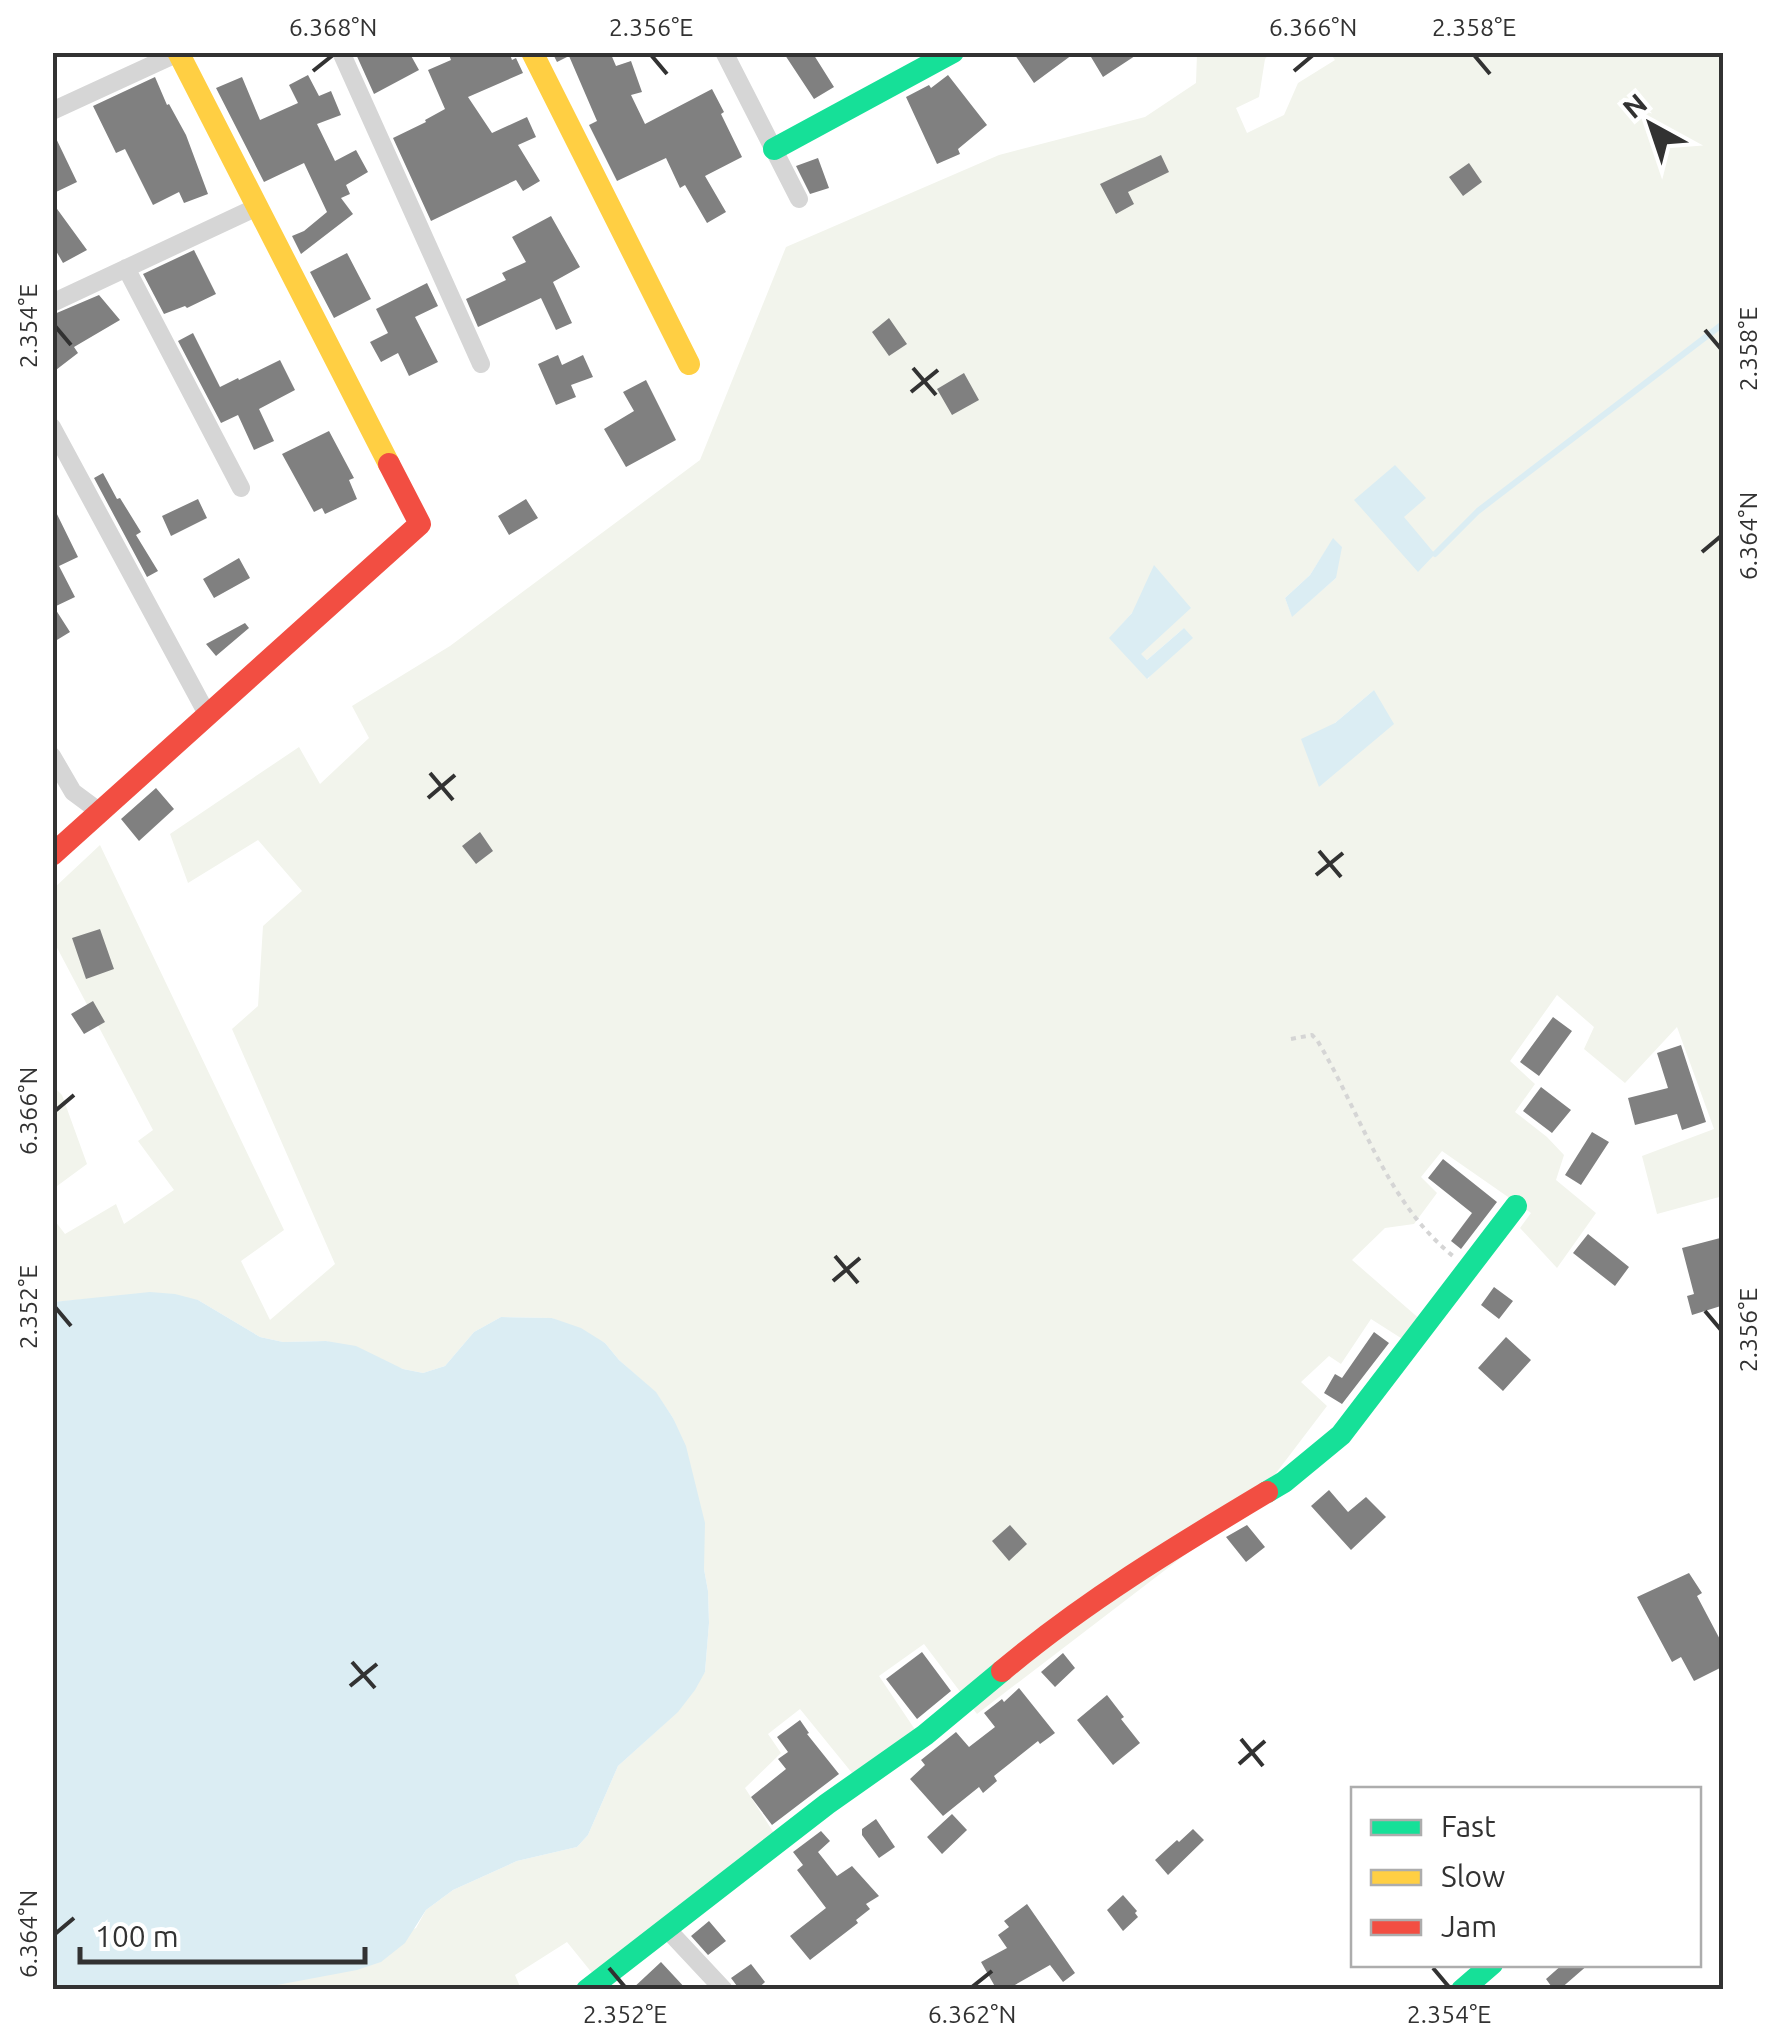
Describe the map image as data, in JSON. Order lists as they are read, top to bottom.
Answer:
{
  "legend": ["Fast", "Slow", "Jam"],
  "scale_bar": "100 m",
  "north": "top left",
  "coordinates": [
    "6.368°N",
    "2.356°E",
    "6.366°N",
    "2.358°E",
    "2.354°E",
    "6.364°N",
    "2.352°E",
    "6.362°N"
  ]
}
